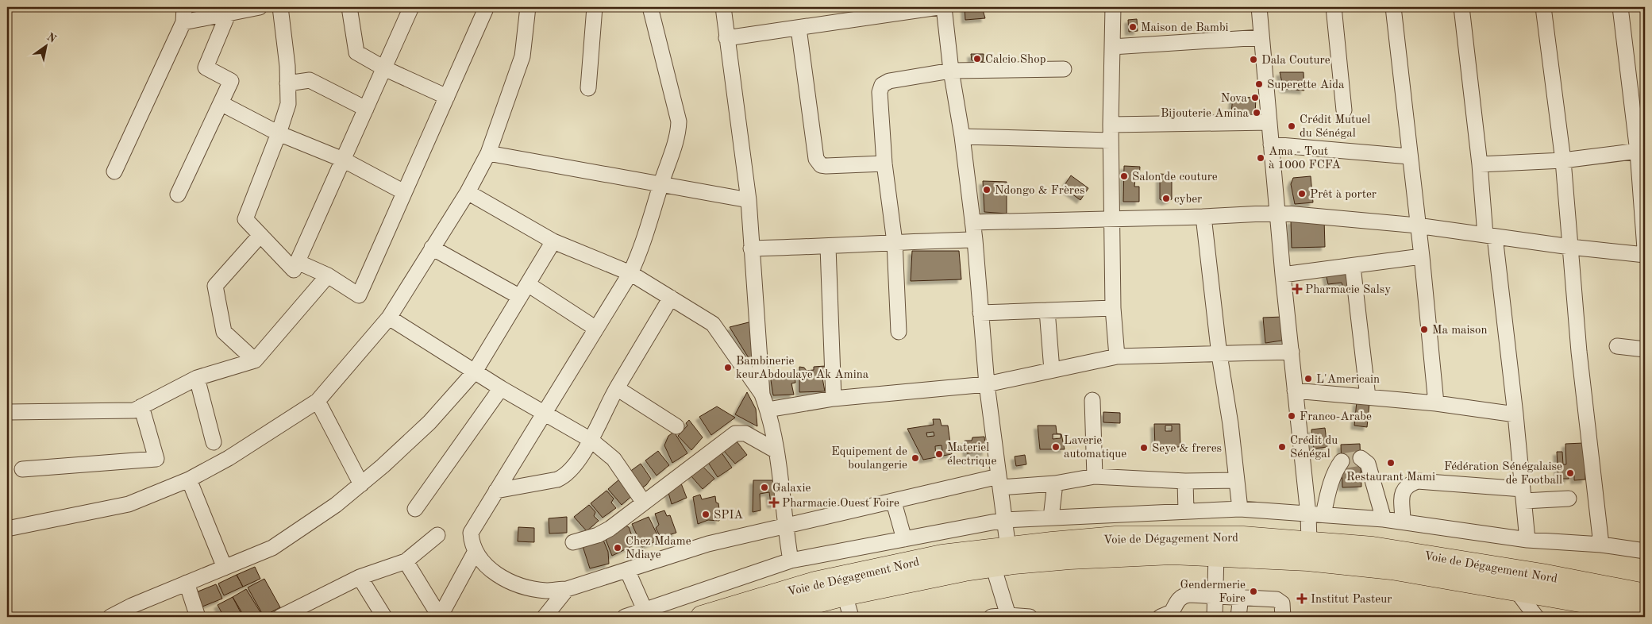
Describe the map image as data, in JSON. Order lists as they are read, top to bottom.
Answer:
{
  "streets": {
    "highway": ["Voie de Dégagement Nord"]
  },
  "places": {
    "other": [
      "Maison de Bambi",
      "Calcio Shop",
      "Dala Couture",
      "Superette Aida",
      "Nova",
      "Bijouterie Amina",
      "Crédit Mutuel du Sénégal",
      "Ama - Tout à 1000 FCFA",
      "Salon de couture",
      "Ndongo & Frères",
      "Prêt à porter",
      "cyber",
      "Ma maison",
      "Bambinerie keurAbdoulaye Ak Amina",
      "L'Americain",
      "Franco-Arabe",
      "Laverie automatique",
      "Crédit du Sénégal",
      "Seye & freres",
      "Materiel électrique",
      "Equipement de boulangerie",
      "Restaurant Mami",
      "Fédération Sénégalaise de Football",
      "Galaxie",
      "SPIA",
      "Chez Mdame Ndiaye",
      "Gendermerie Foire"
    ],
    "health": ["Pharmacie Salsy", "Pharmacie Ouest Foire", "Institut Pasteur"]
  },
  "north": "top right"
}
